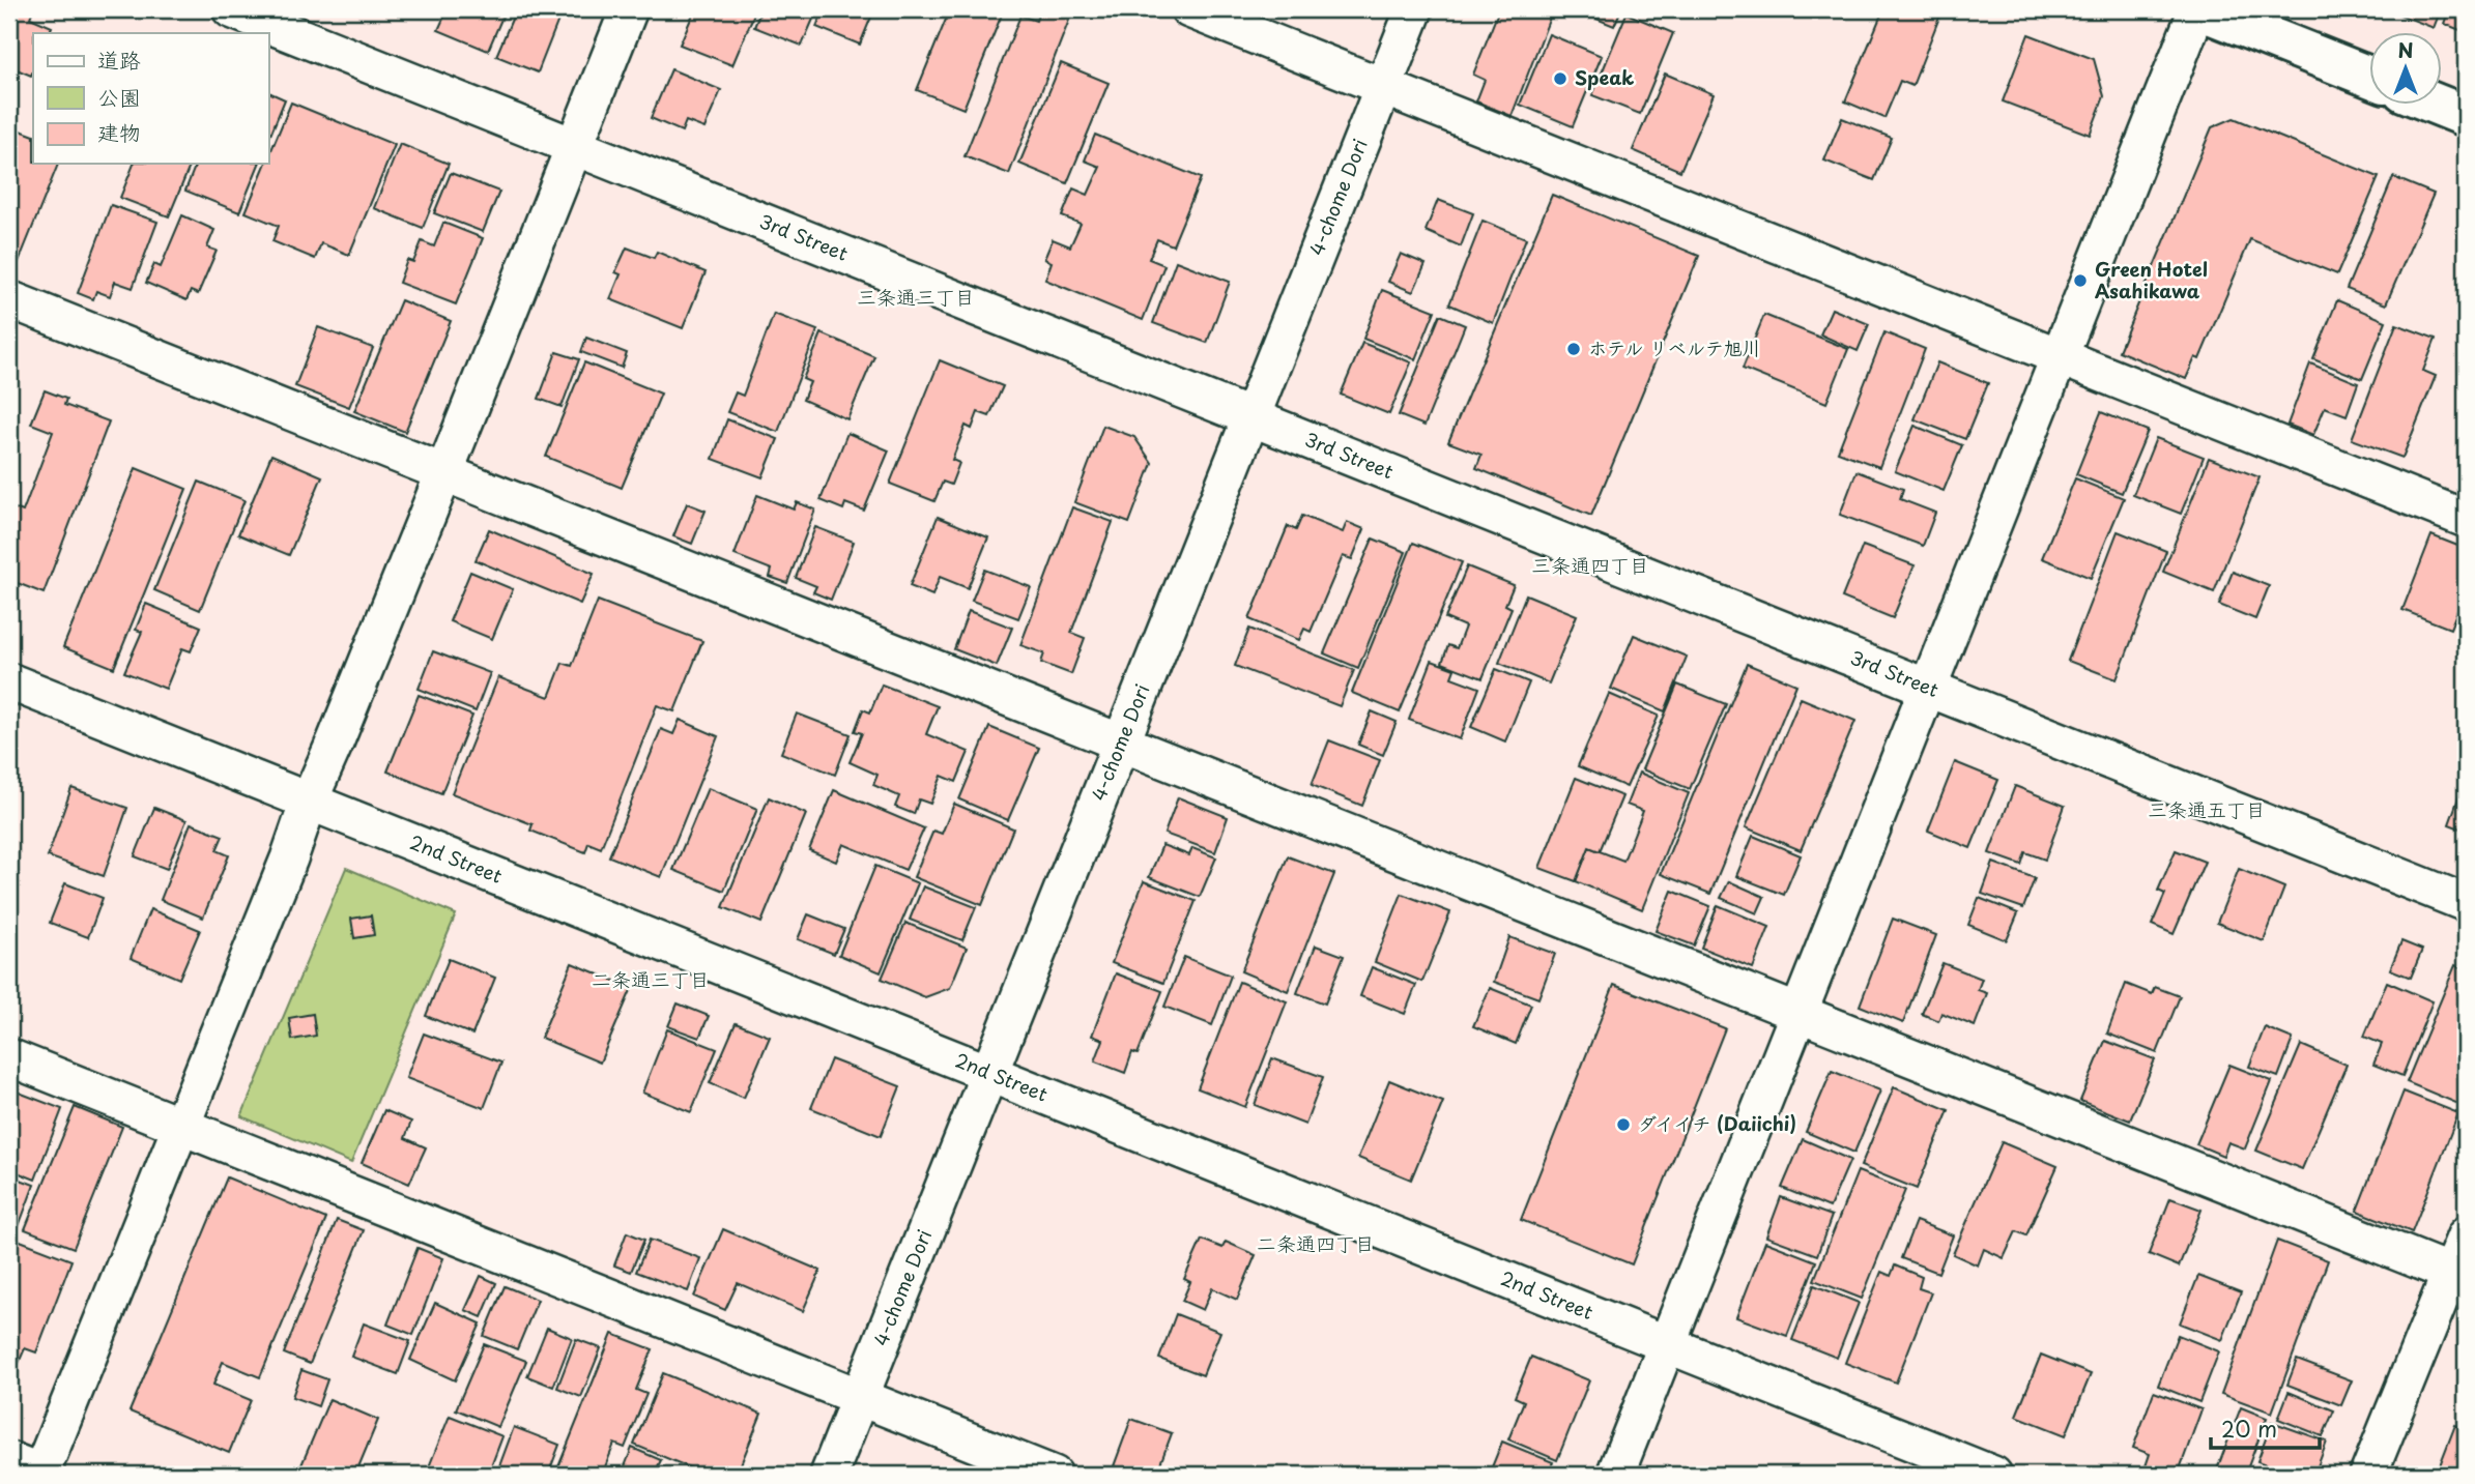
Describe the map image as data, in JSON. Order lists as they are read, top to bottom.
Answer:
{
  "streets": {
    "street": ["4-chome Dori", "3rd Street", "2nd Street"]
  },
  "crossings": [
    ["4-chome Dori", "3rd Street"],
    ["4-chome Dori", "2nd Street"]
  ],
  "districts": [
    "三条通三丁目",
    "三条通四丁目",
    "三条通五丁目",
    "二条通三丁目",
    "二条通四丁目"
  ],
  "places": [
    "Speak",
    "Green Hotel Asahikawa",
    "ホテル リベルテ旭川",
    "ダイイチ (Daiichi)"
  ],
  "legend": ["道路", "公園", "建物"],
  "scale_bar": "20 m",
  "north": "top"
}
